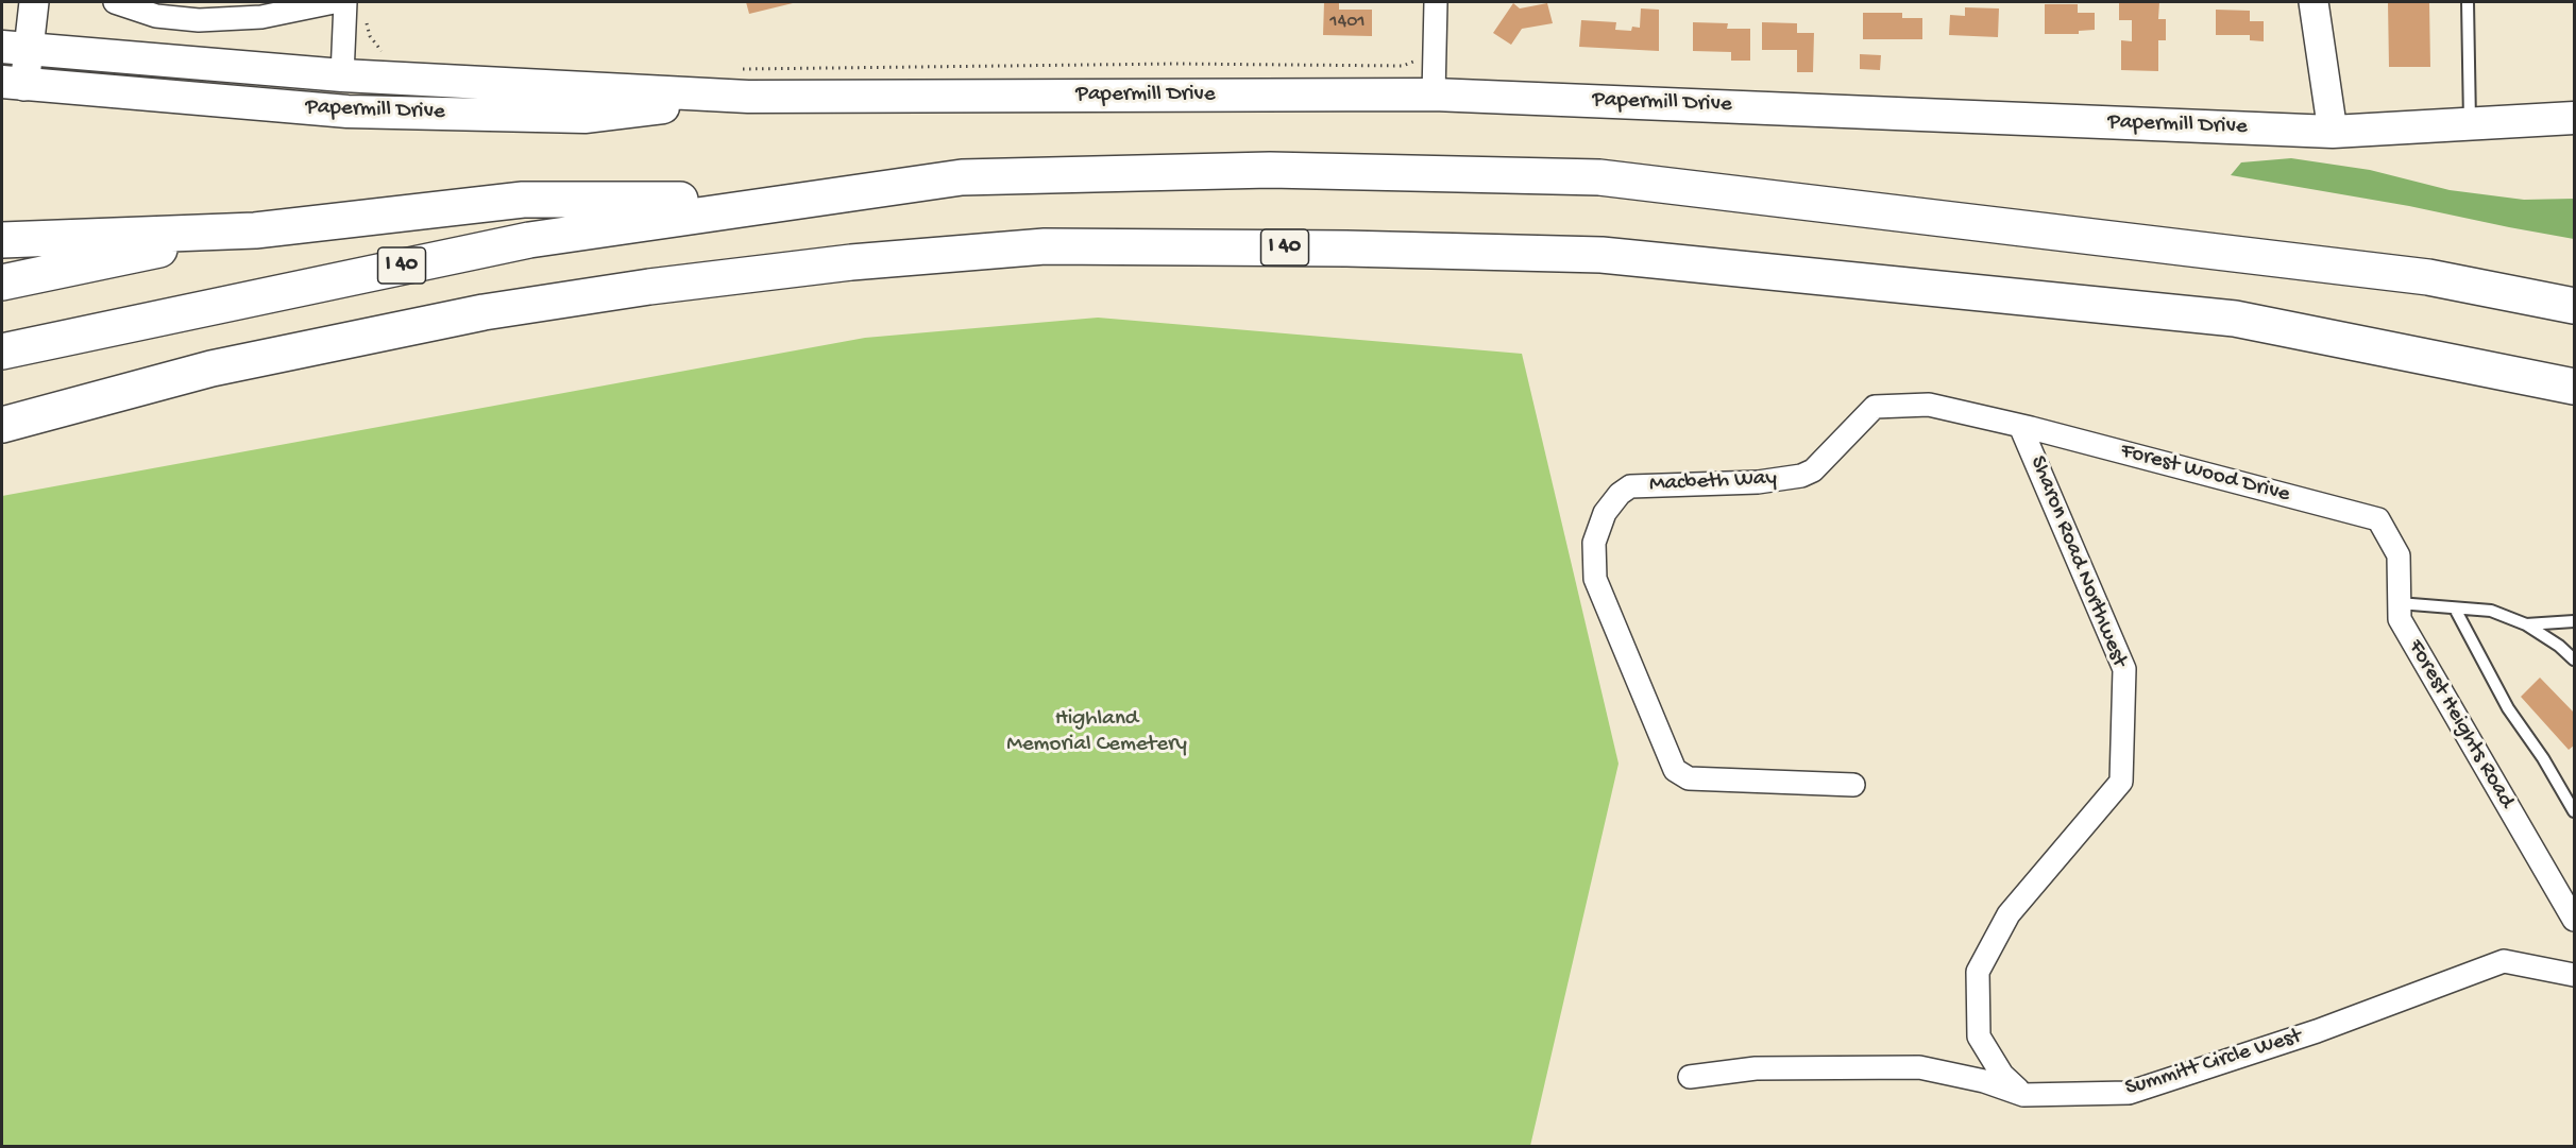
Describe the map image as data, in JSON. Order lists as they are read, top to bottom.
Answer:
{
  "streets": {
    "highway": ["I 40"],
    "main road": ["Papermill Drive"],
    "street": [
      "Forest Wood Drive",
      "Macbeth Way",
      "Sharon Road Northwest",
      "Forest Heights Road",
      "Summitt Circle West"
    ]
  },
  "crossings": [
    ["Forest Wood Drive", "Macbeth Way"],
    ["Forest Wood Drive", "Sharon Road Northwest"],
    ["Forest Wood Drive", "Forest Heights Road"],
    ["Macbeth Way", "Sharon Road Northwest"],
    ["Sharon Road Northwest", "Summitt Circle West"]
  ],
  "parks": ["Highland Memorial Cemetery"],
  "house_numbers": ["1401"]
}
